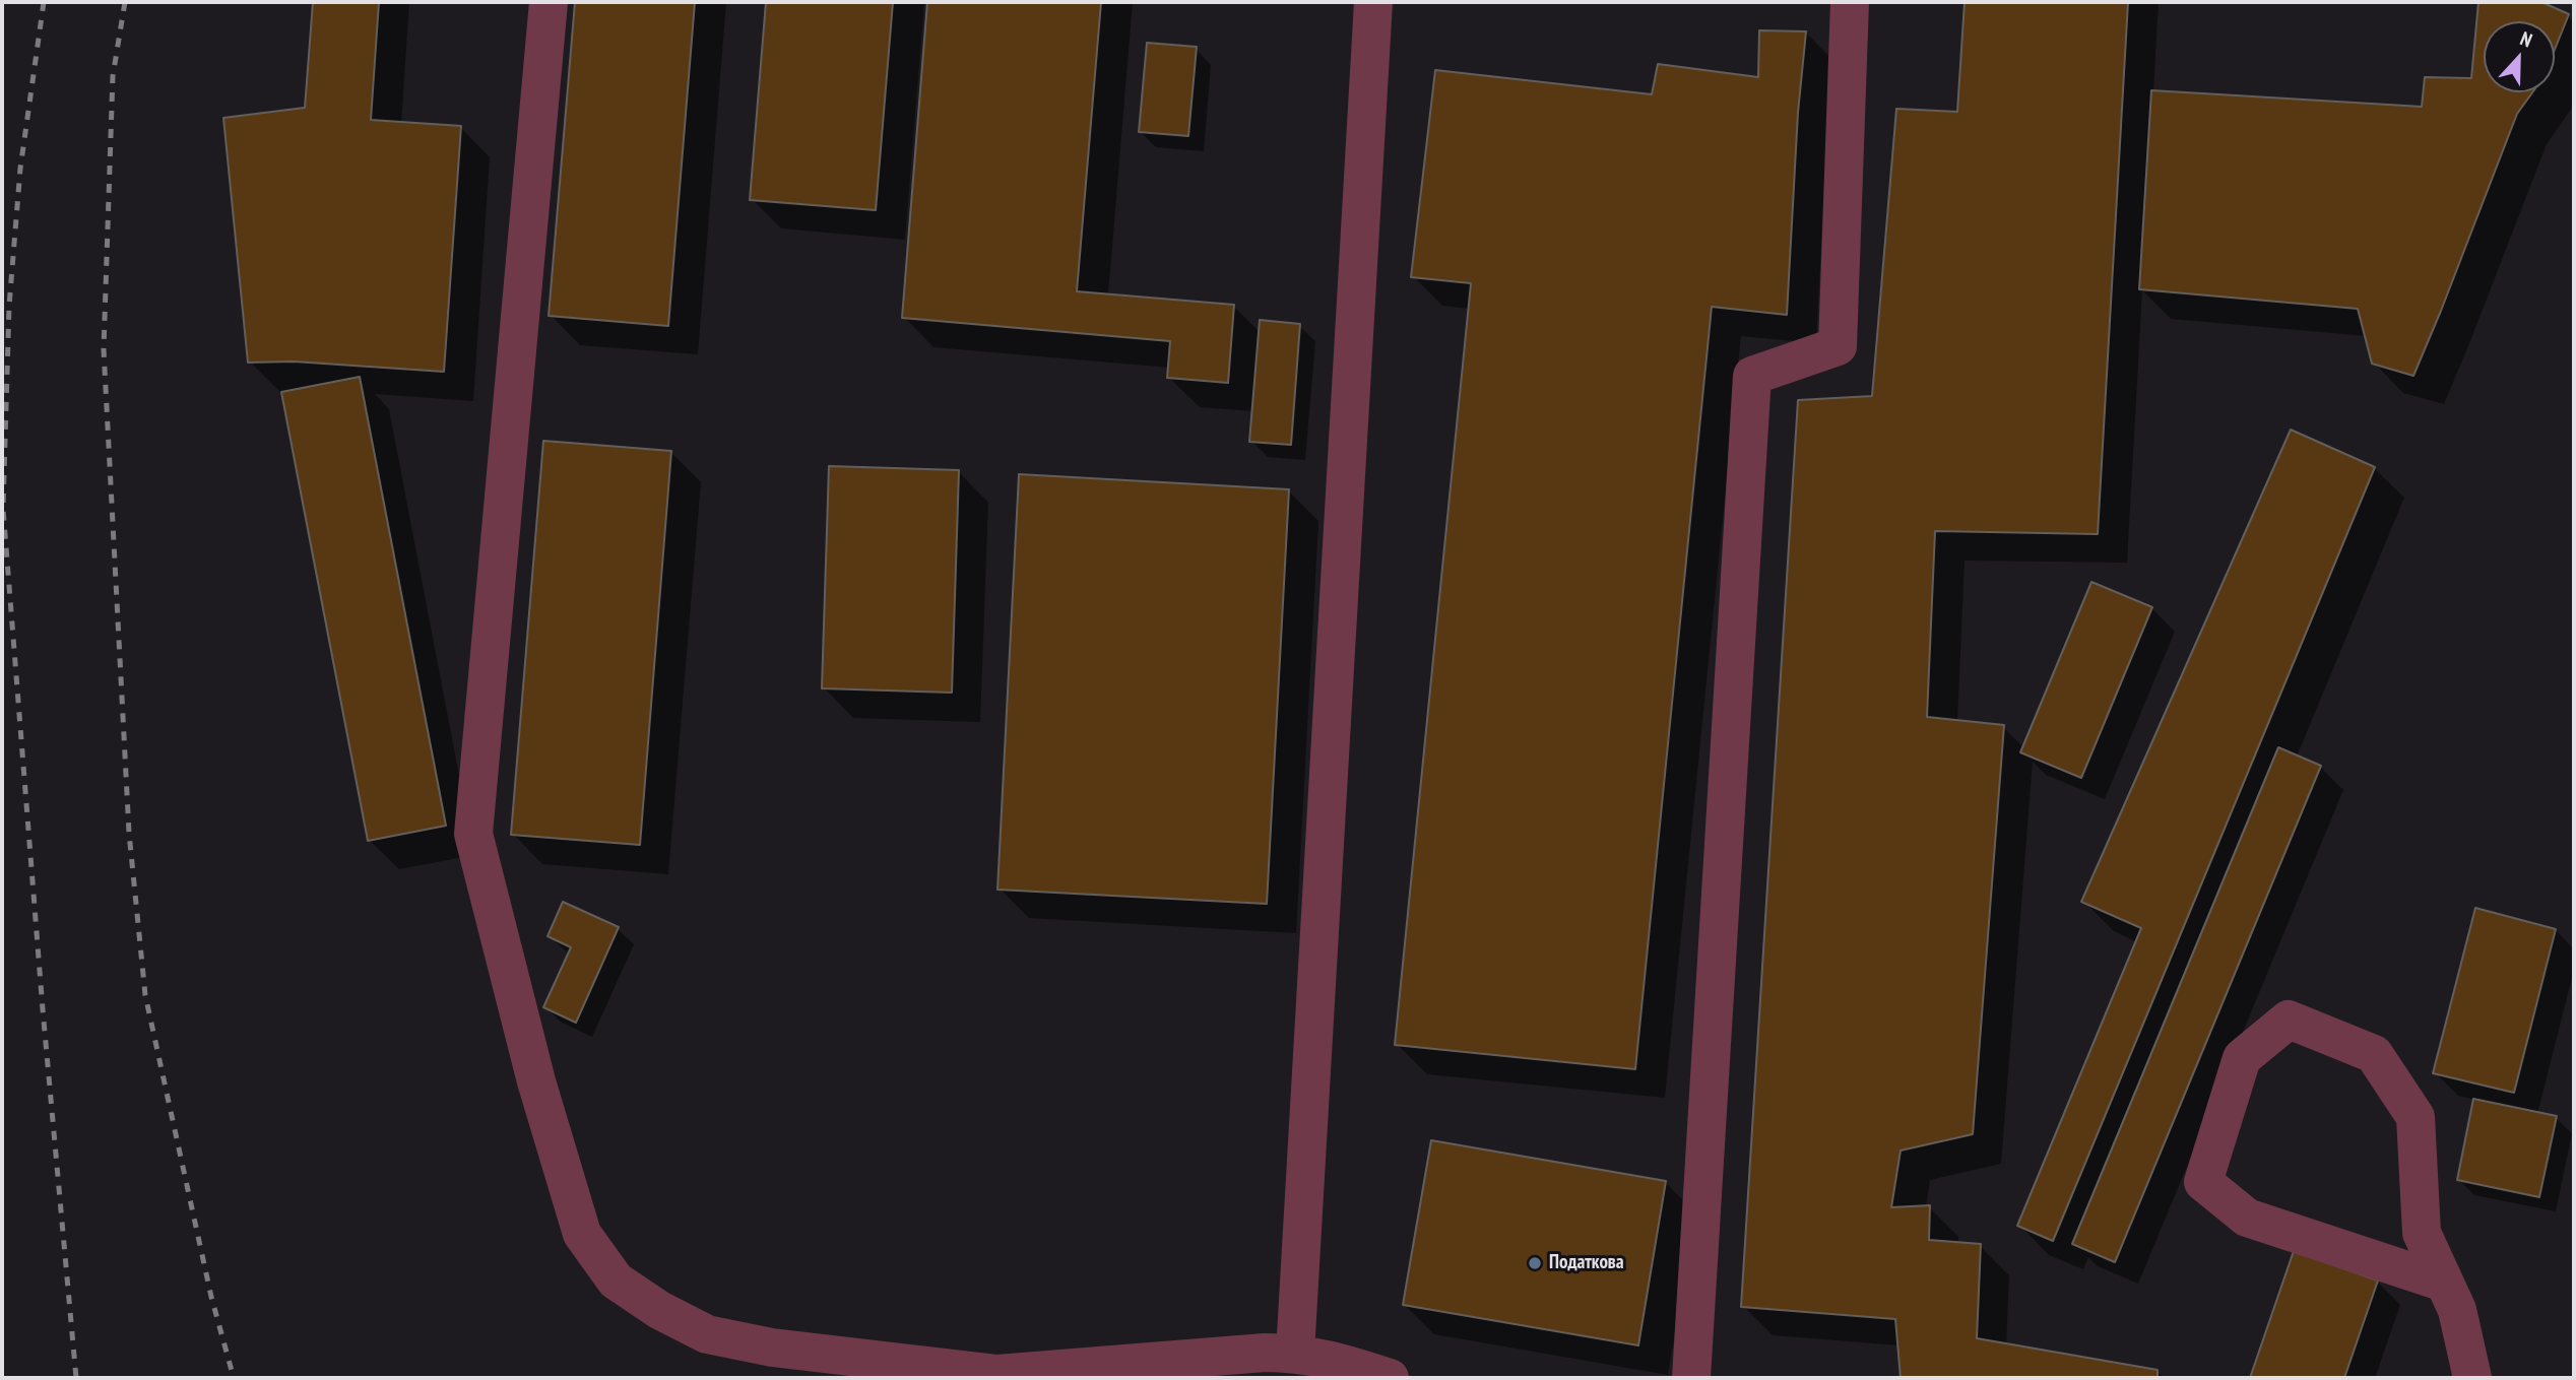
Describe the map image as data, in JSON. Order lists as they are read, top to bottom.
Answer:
{
  "places": ["Податкова"],
  "north": "top"
}
